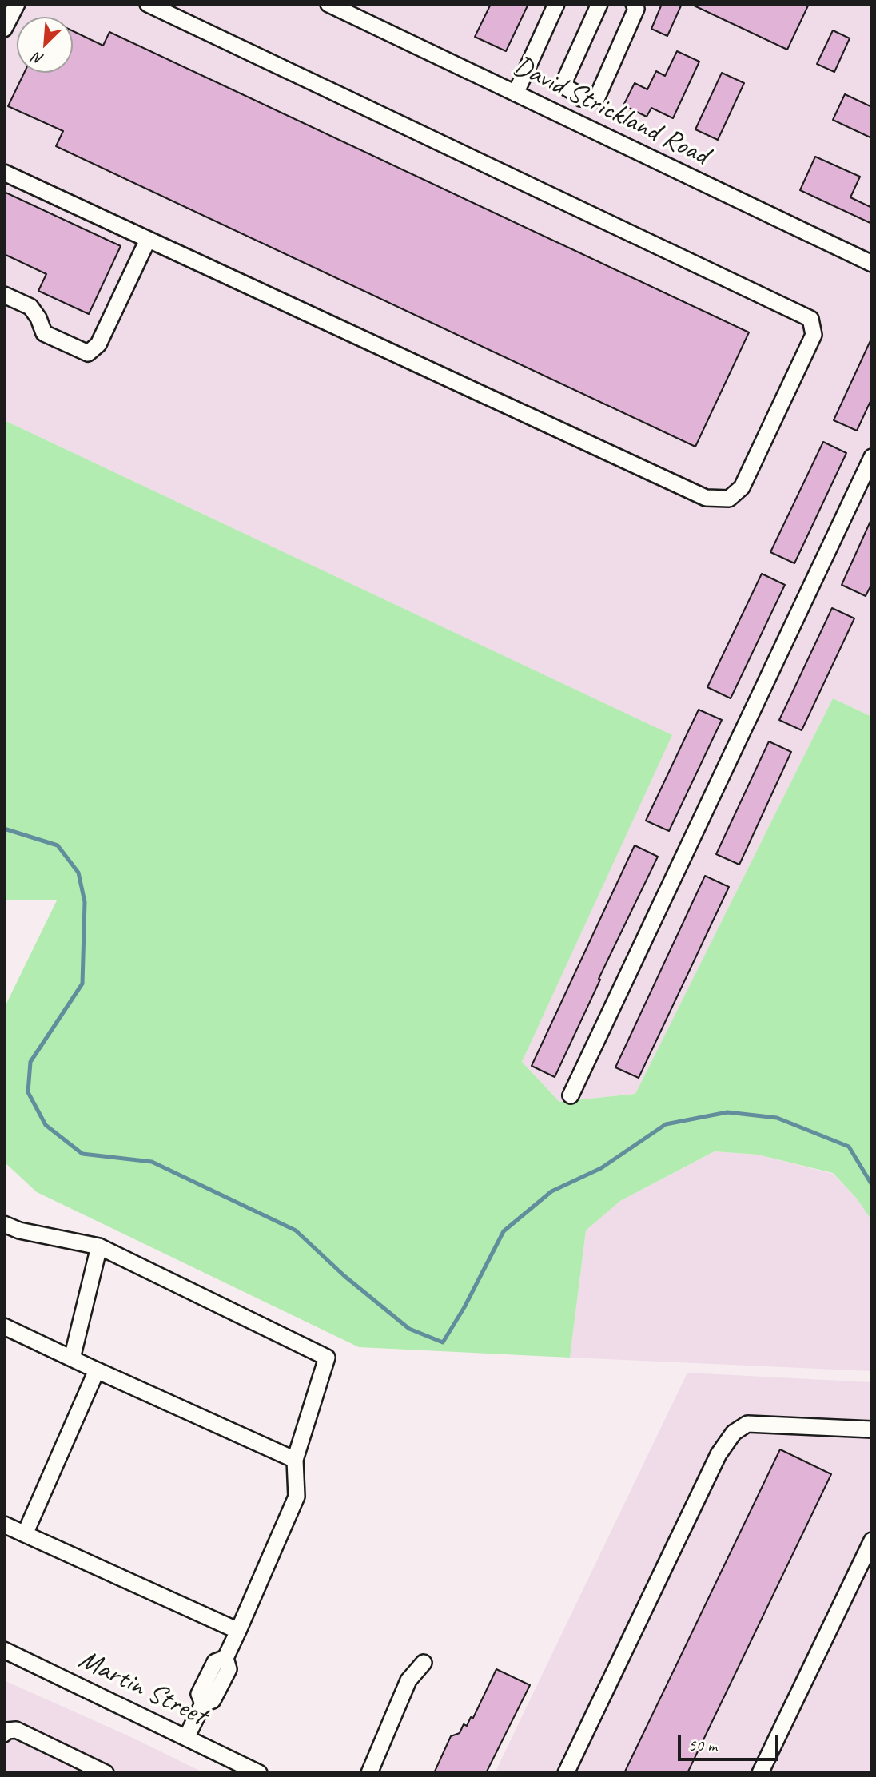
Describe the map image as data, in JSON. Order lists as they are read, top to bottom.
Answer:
{
  "streets": {
    "street": ["David Strickland Road", "Martin Street"]
  },
  "scale_bar": "50 m",
  "north": "bottom left"
}
